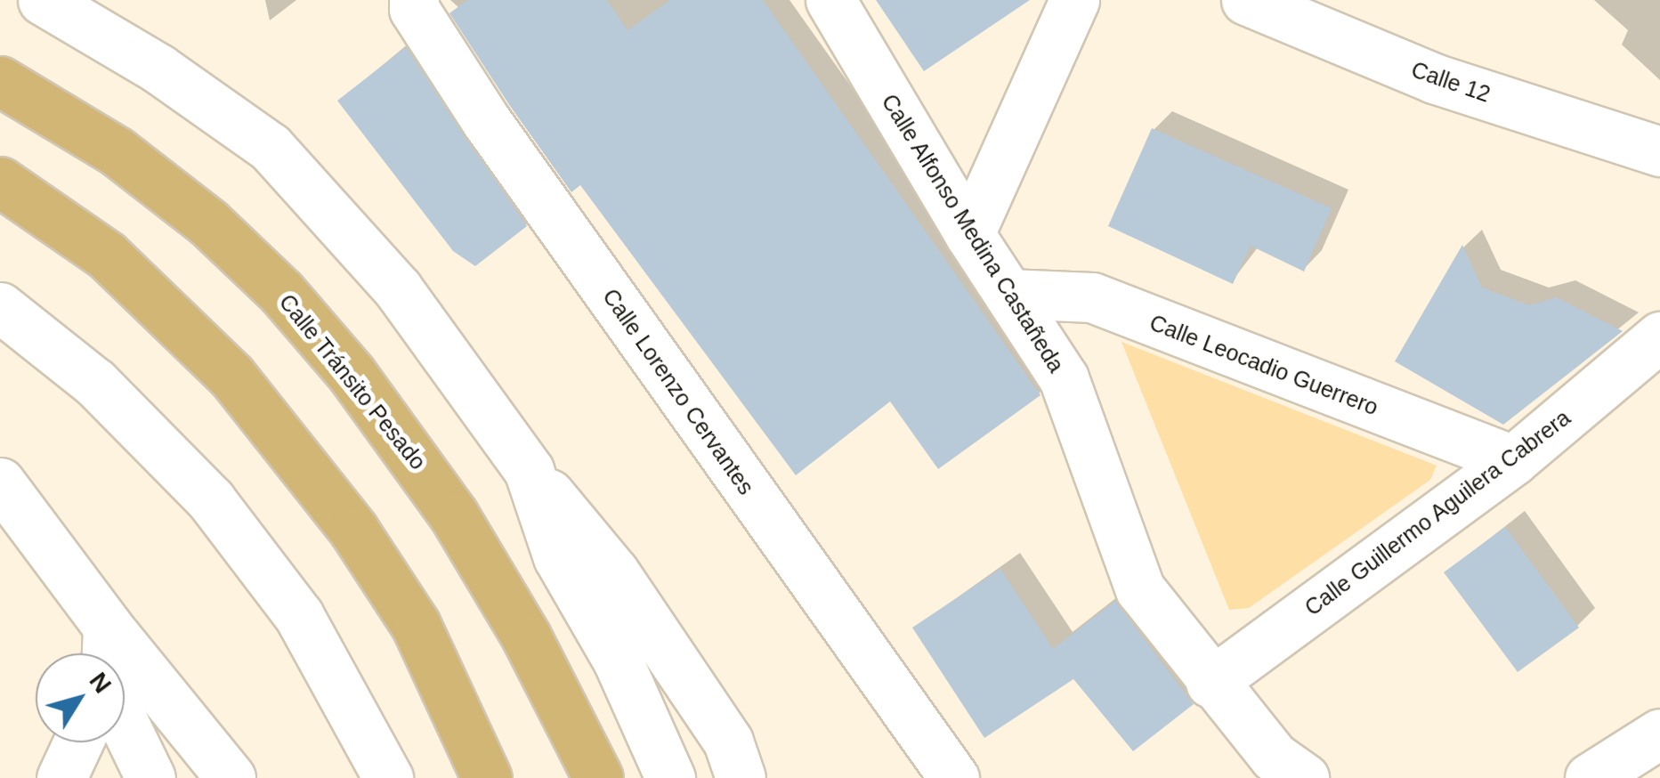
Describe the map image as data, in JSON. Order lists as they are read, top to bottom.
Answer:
{
  "streets": {
    "main road": ["Calle Tránsito Pesado"],
    "street": [
      "Calle 12",
      "Calle Alfonso Medina Castañeda",
      "Calle Leocadio Guerrero",
      "Calle Lorenzo Cervantes",
      "Calle Guillermo Aguilera Cabrera"
    ]
  },
  "crossings": [
    ["Calle Alfonso Medina Castañeda", "Calle Leocadio Guerrero"],
    ["Calle Alfonso Medina Castañeda", "Calle Guillermo Aguilera Cabrera"],
    ["Calle Leocadio Guerrero", "Calle Guillermo Aguilera Cabrera"]
  ],
  "north": "top right"
}
